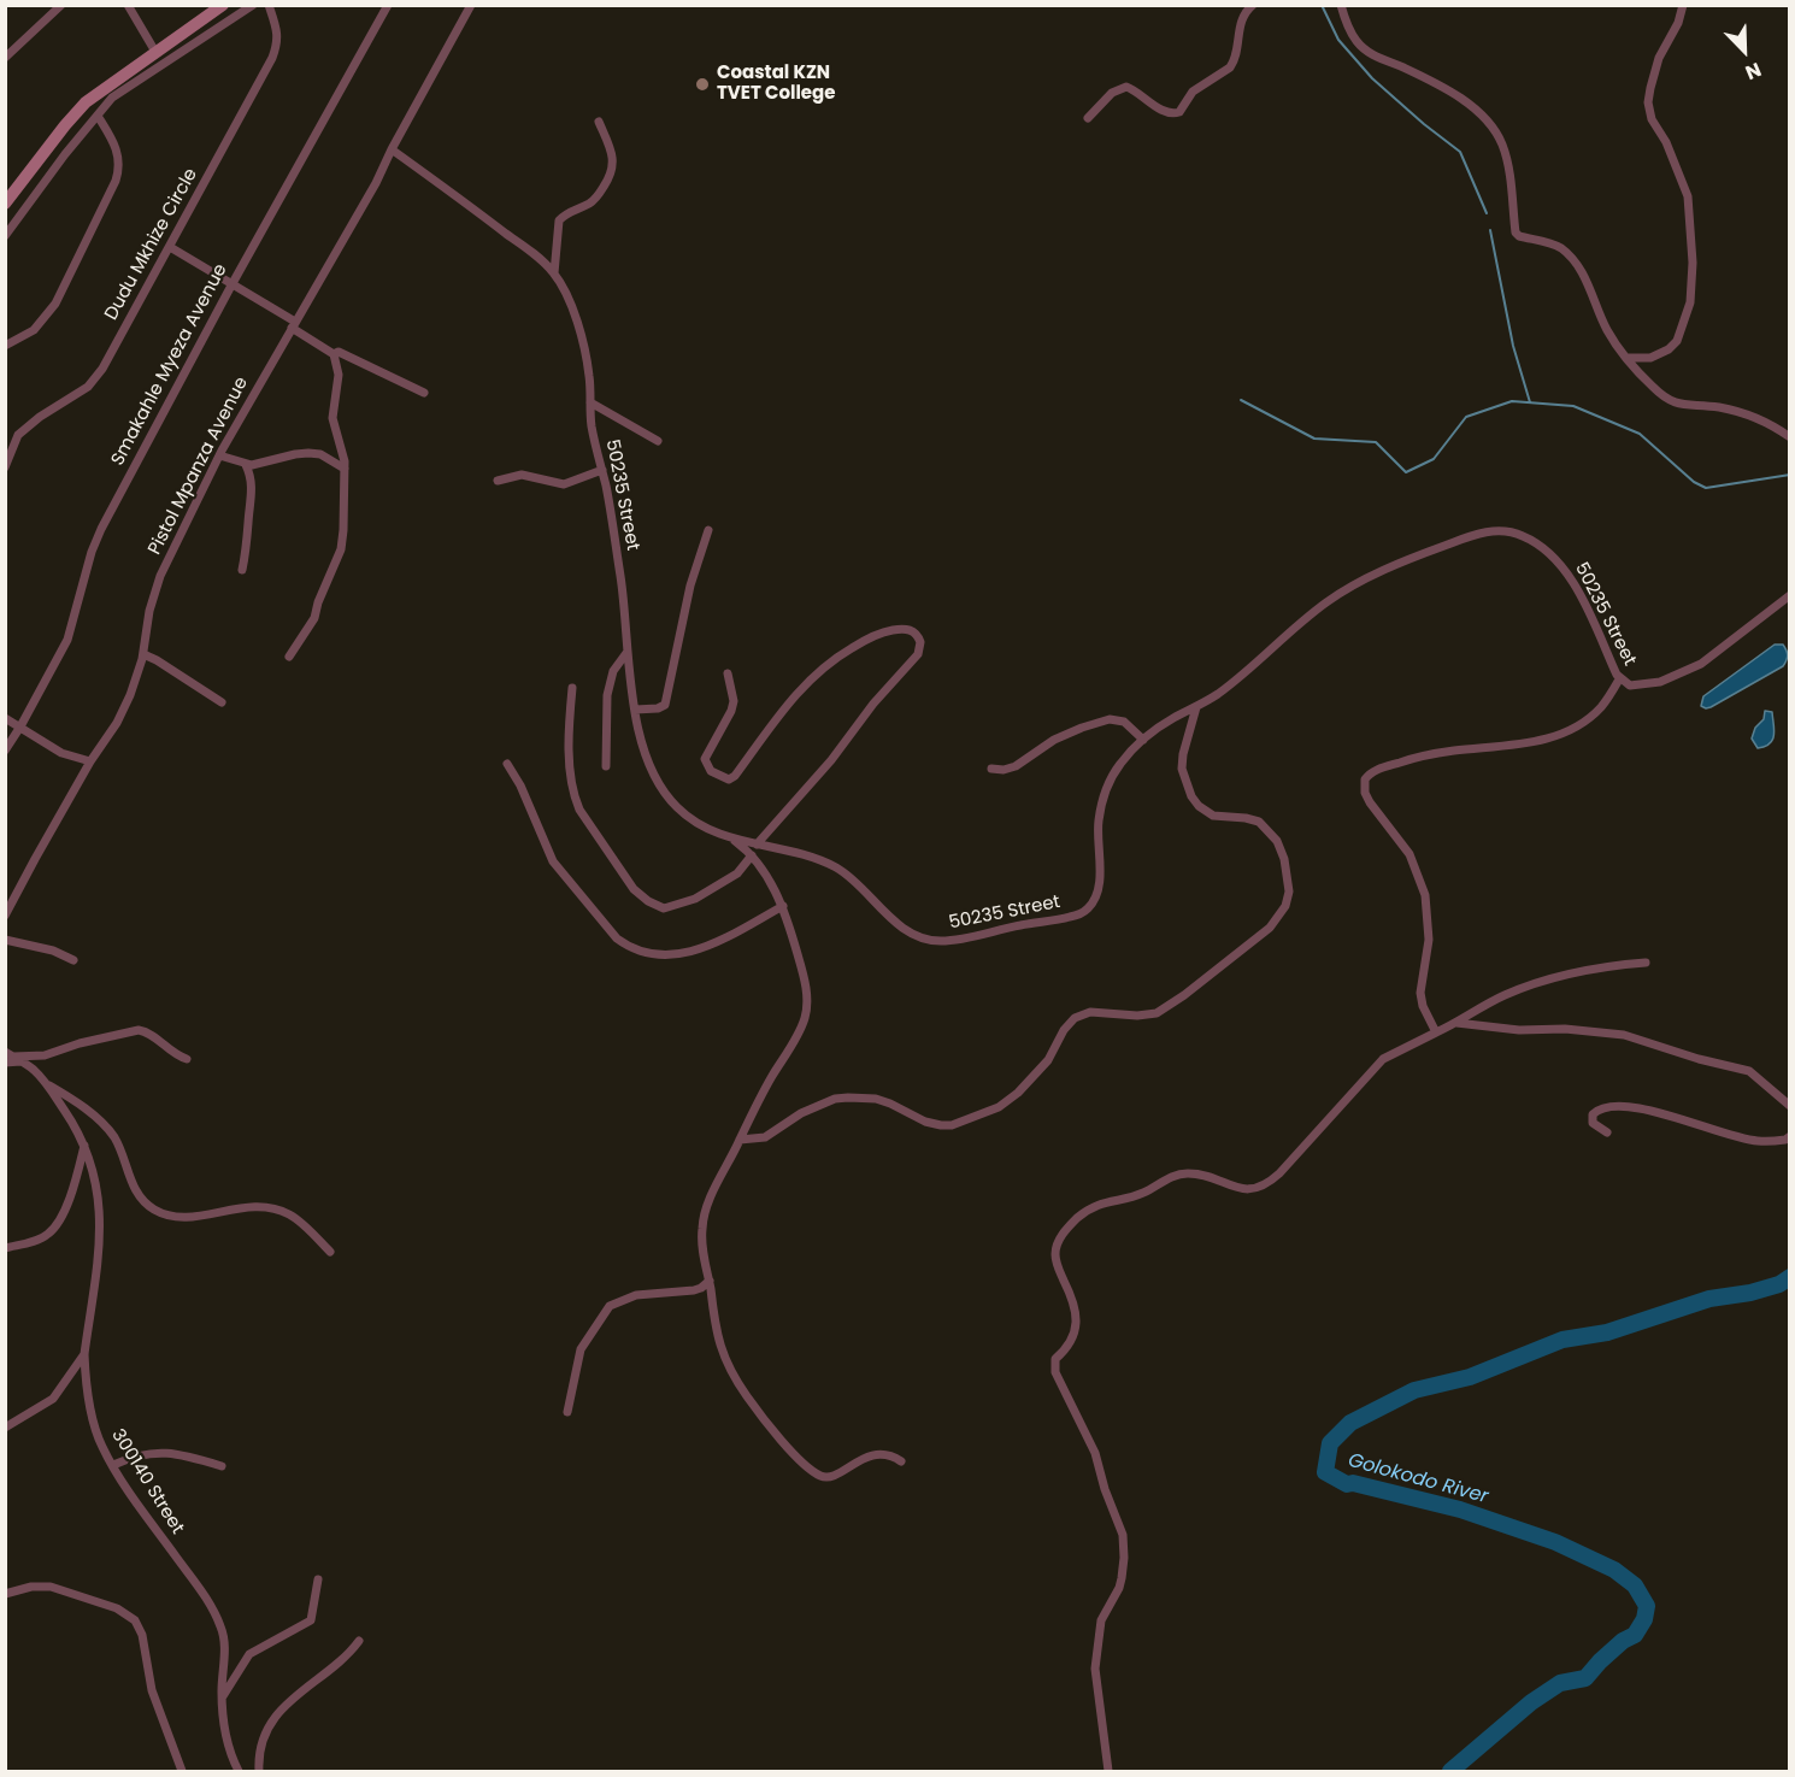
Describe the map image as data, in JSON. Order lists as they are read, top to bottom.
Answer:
{
  "streets": {
    "street": [
      "Dudu Mkhize Circle",
      "Smakahle Myeza Avenue",
      "Pistol Mpanza Avenue",
      "50235 Street",
      "300140 Street"
    ]
  },
  "crossings": [
    ["Pistol Mpanza Avenue", "50235 Street"]
  ],
  "water": ["Golokodo River"],
  "places": ["Coastal KZN TVET College"],
  "north": "bottom right"
}
